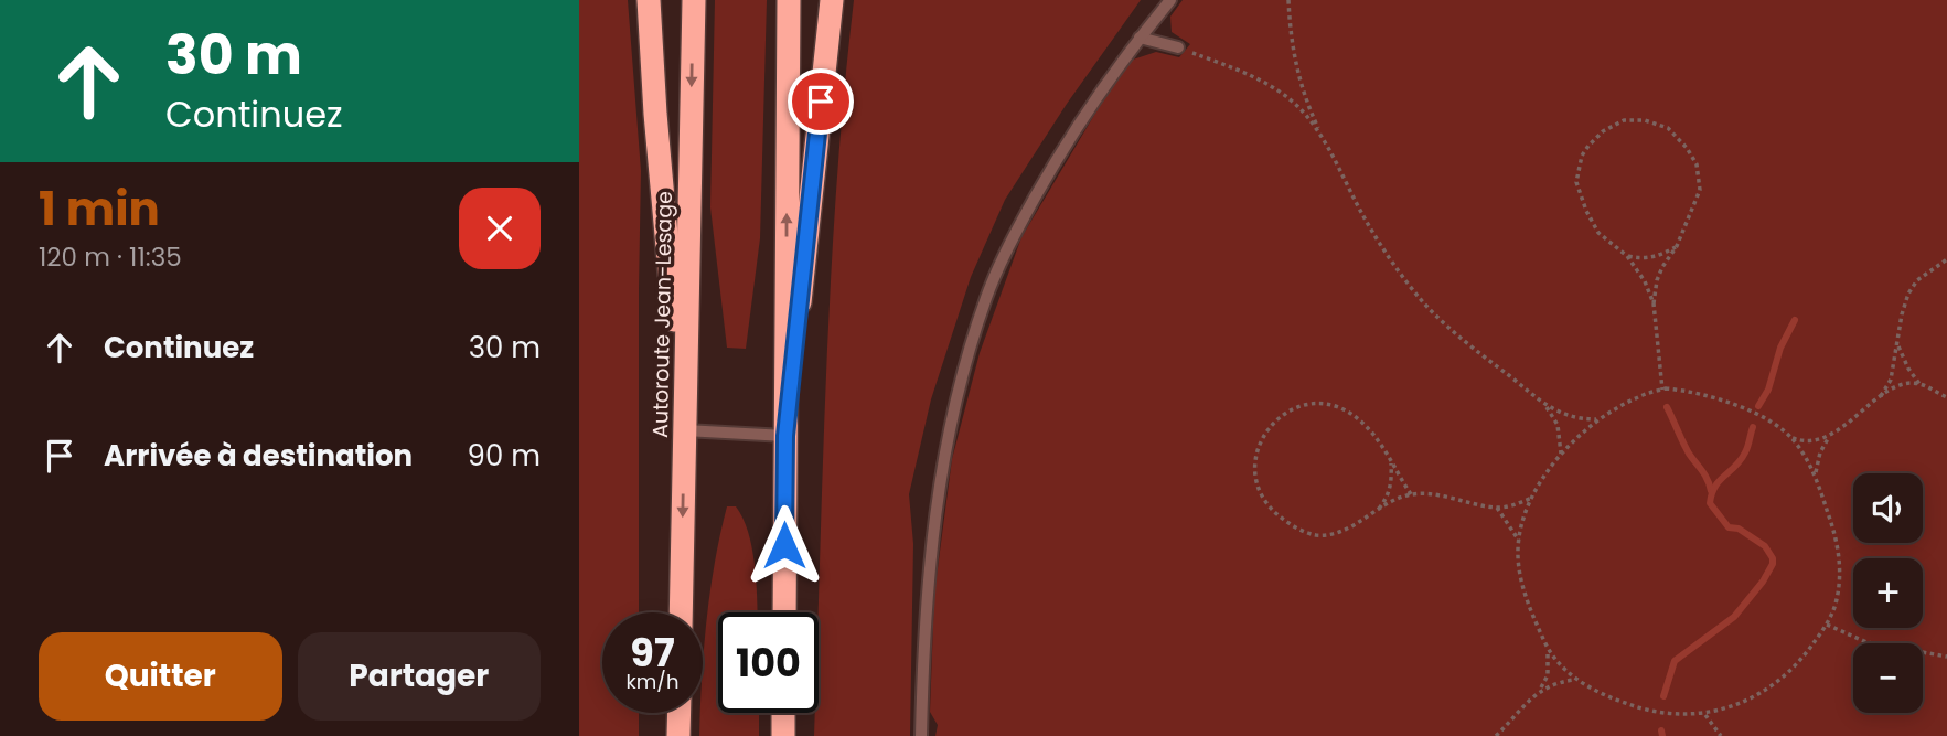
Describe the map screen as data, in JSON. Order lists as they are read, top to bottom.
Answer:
{
  "streets": {
    "highway": ["Autoroute Jean-Lesage"]
  },
  "page": {
    "turn": ["30 m", "Continuez"],
    "heading": ["1 min", "120 m · 11:35"],
    "list": [
      {
        "name": "Continuez",
        "value": "30 m"
      },
      {
        "name": "Arrivée à destination",
        "value": "90 m"
      }
    ],
    "map_buttons": ["+", "−"],
    "speed": "97 km/h",
    "limit": "100",
    "buttons": ["Quitter", "Partager"]
  }
}
